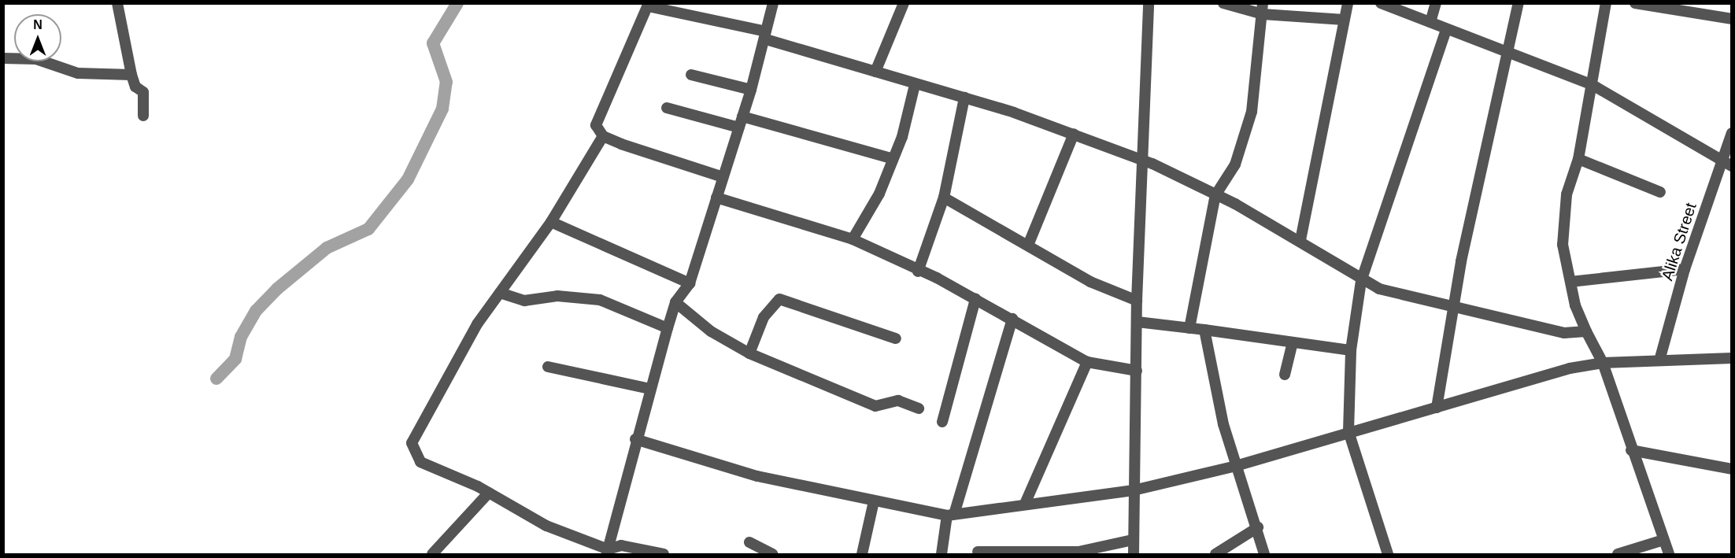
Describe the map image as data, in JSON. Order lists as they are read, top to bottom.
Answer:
{
  "streets": {
    "street": ["Alika Street"]
  },
  "north": "top"
}
